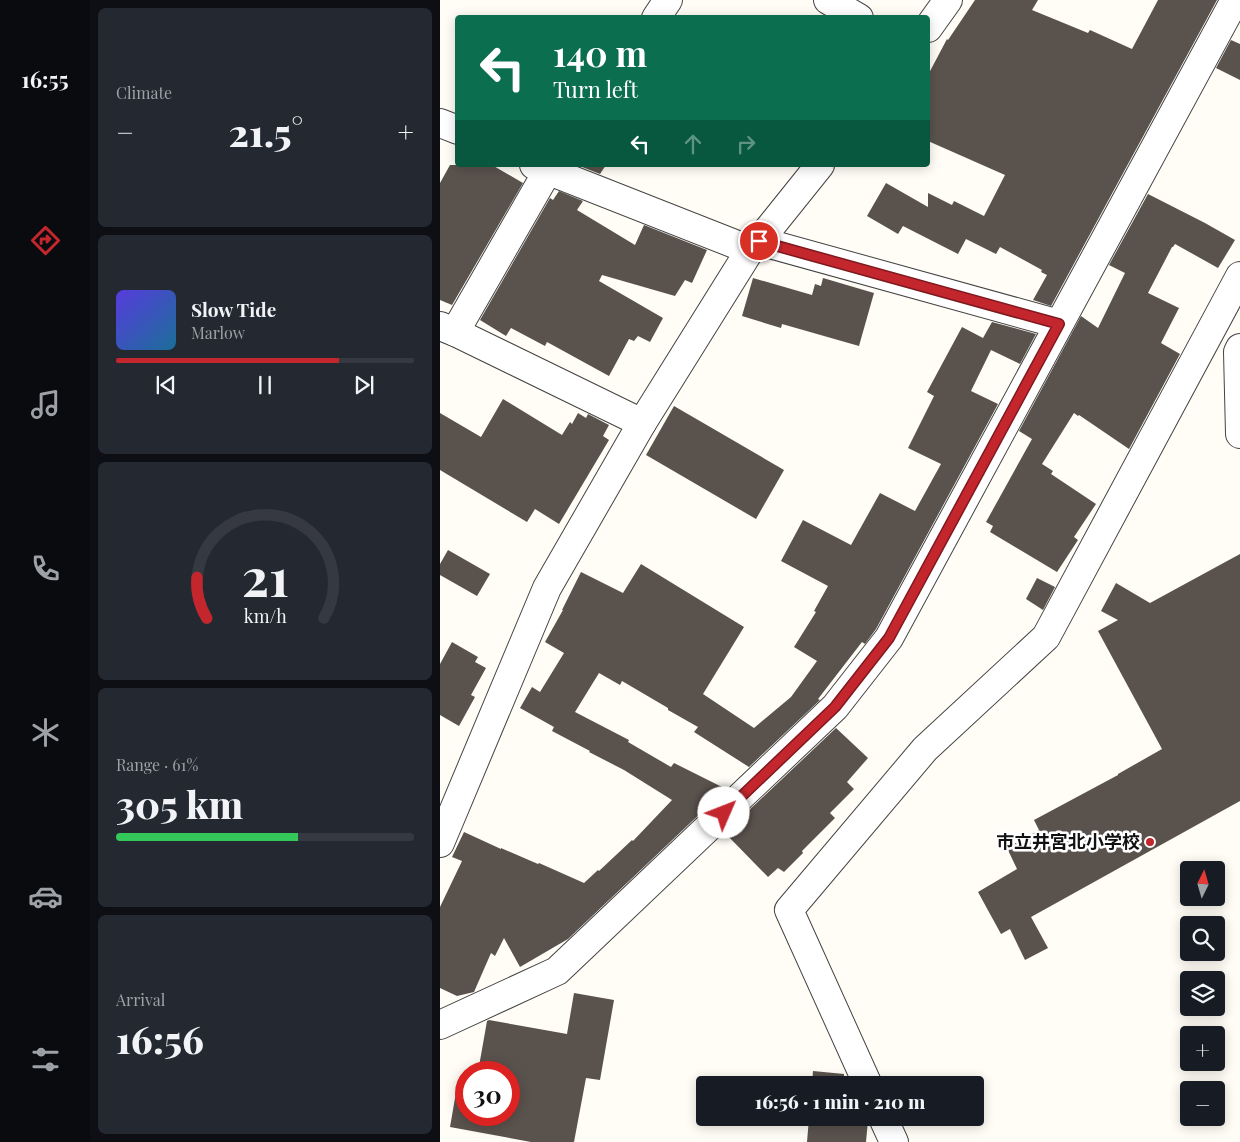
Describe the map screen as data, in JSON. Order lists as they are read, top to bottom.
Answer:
{
  "places": ["市立井宮北小学校"],
  "north": "top",
  "page": {
    "tabs": "16:55",
    "tile": [
      "Climate",
      ["Range · 61%", "305 km"],
      ["Arrival", "16:56"]
    ],
    "turn": ["140 m", "Turn left"],
    "heat": ["−", "21.5°", "+"],
    "song": ["Slow Tide", "Marlow"],
    "map_buttons": ["+", "−"],
    "limit": "30",
    "trip": "16:56 · 1 min · 210 m",
    "gauge": ["21", "km/h"]
  }
}
